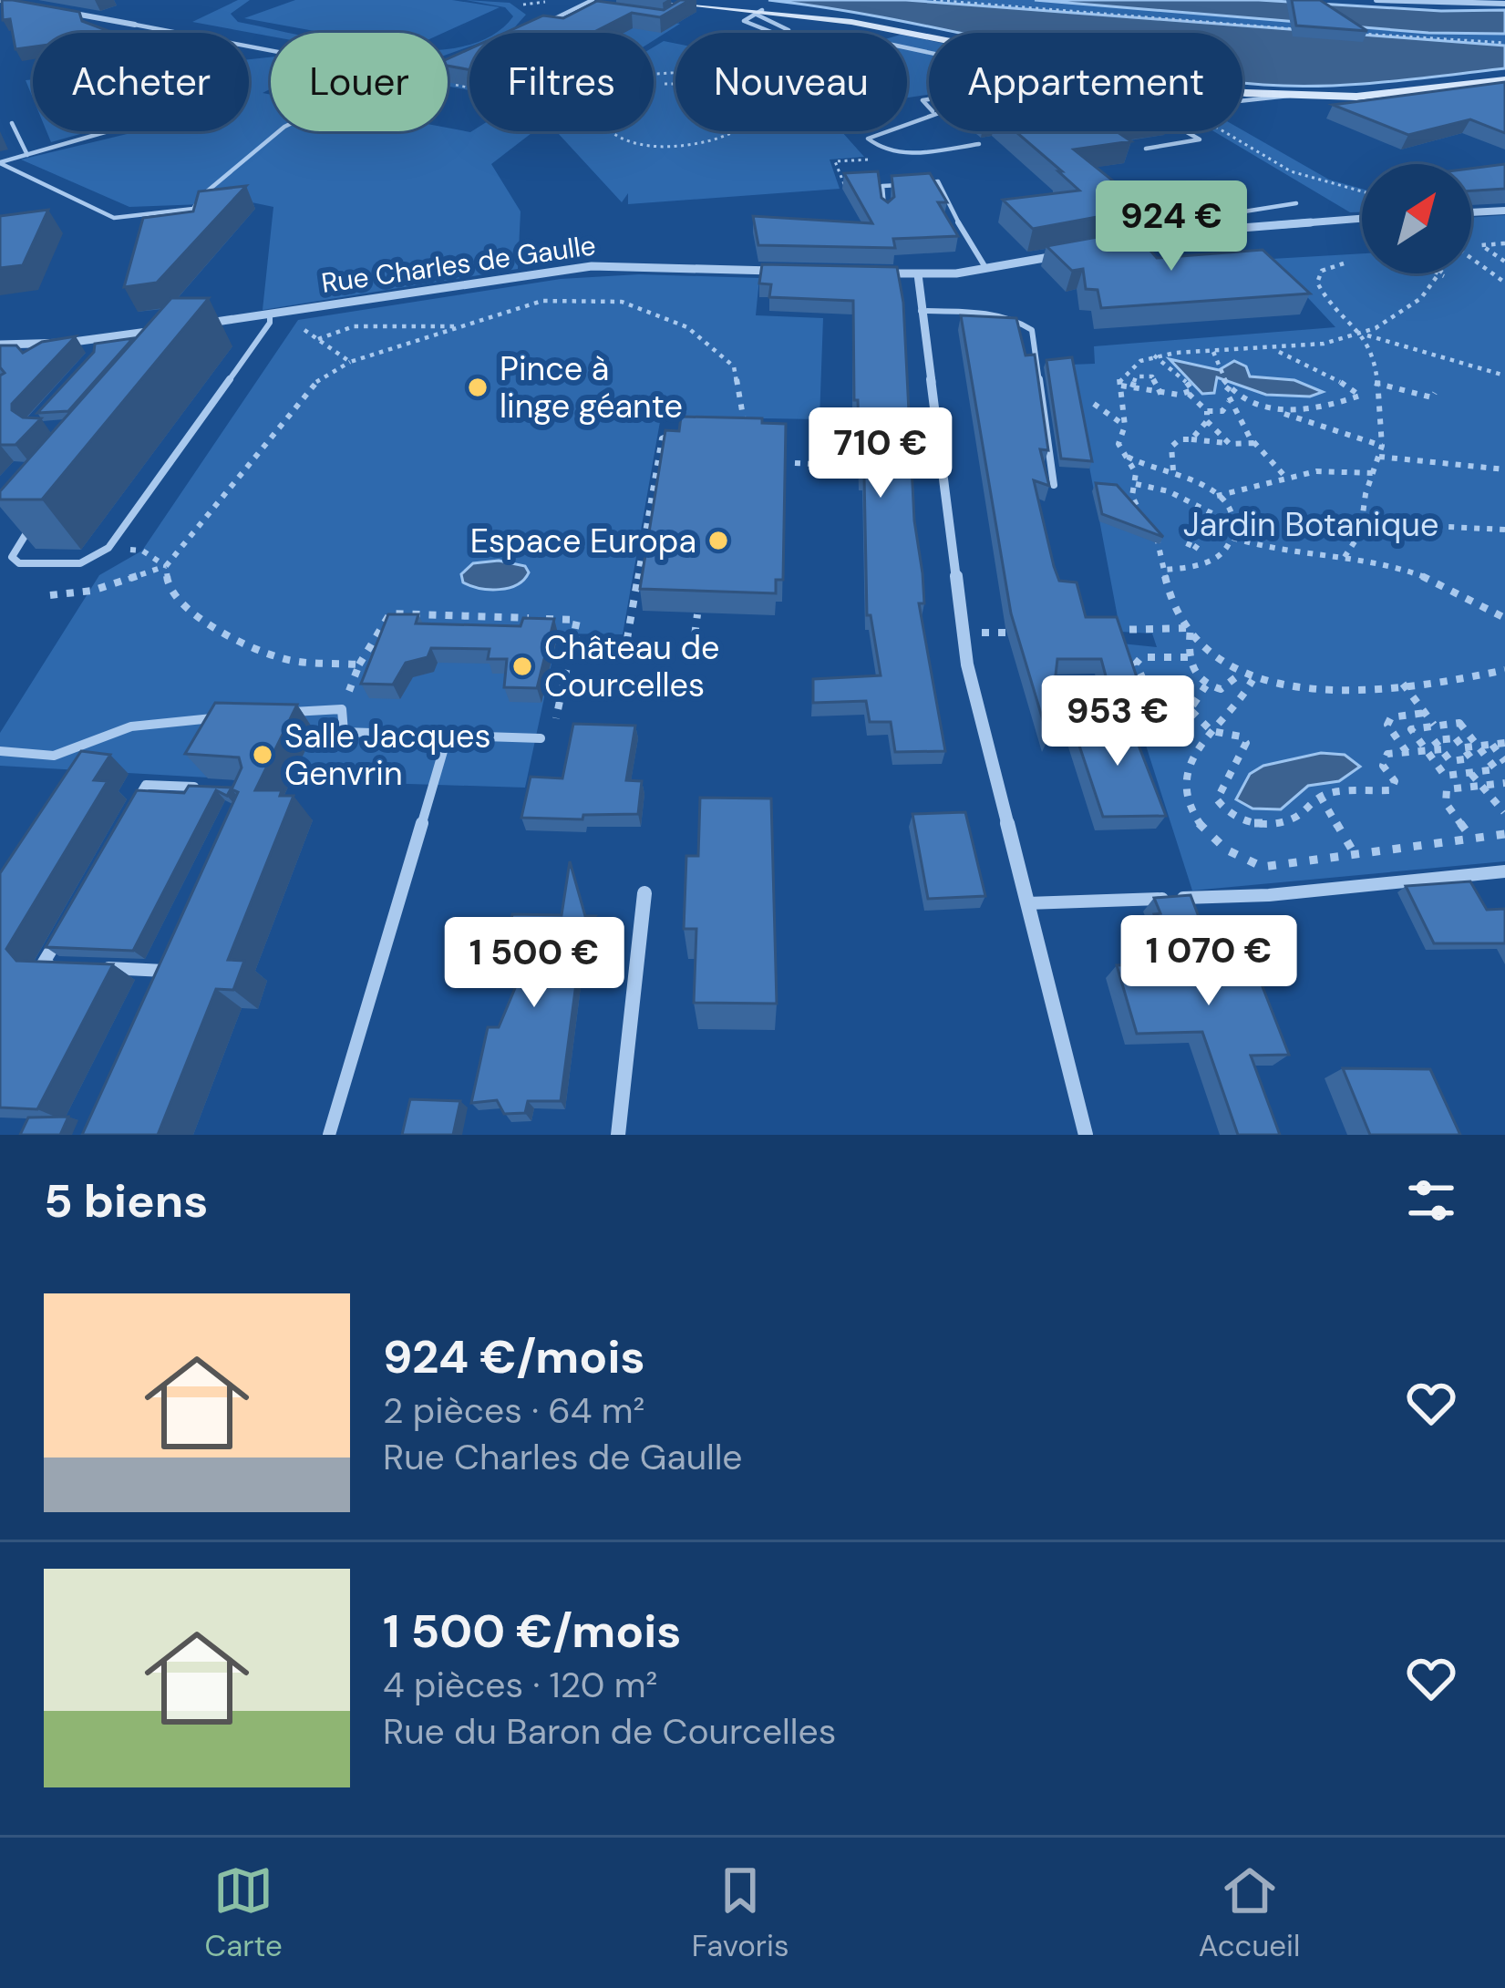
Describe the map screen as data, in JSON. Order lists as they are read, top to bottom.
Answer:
{
  "streets": {
    "street": ["Rue Charles de Gaulle"]
  },
  "parks": ["Jardin Botanique"],
  "places": [
    "Pince à linge géante",
    "Espace Europa",
    "Château de Courcelles",
    "Salle Jacques Genvrin"
  ],
  "north": "top right",
  "page": {
    "chip": [
      "Acheter",
      "Louer",
      "Filtres",
      "Nouveau",
      "Appartement"
    ],
    "price": [
      "924 €",
      "710 €",
      "953 €",
      "1 070 €",
      "1 500 €"
    ],
    "heading": "5 biens",
    "list": [
      {
        "name": "924 €/mois",
        "note": "2 pièces · 64 m² · Rue Charles de Gaulle"
      },
      {
        "name": "1 500 €/mois",
        "note": "4 pièces · 120 m² · Rue du Baron de Courcelles"
      }
    ],
    "tabs": ["Carte", "Favoris", "Accueil"]
  }
}
